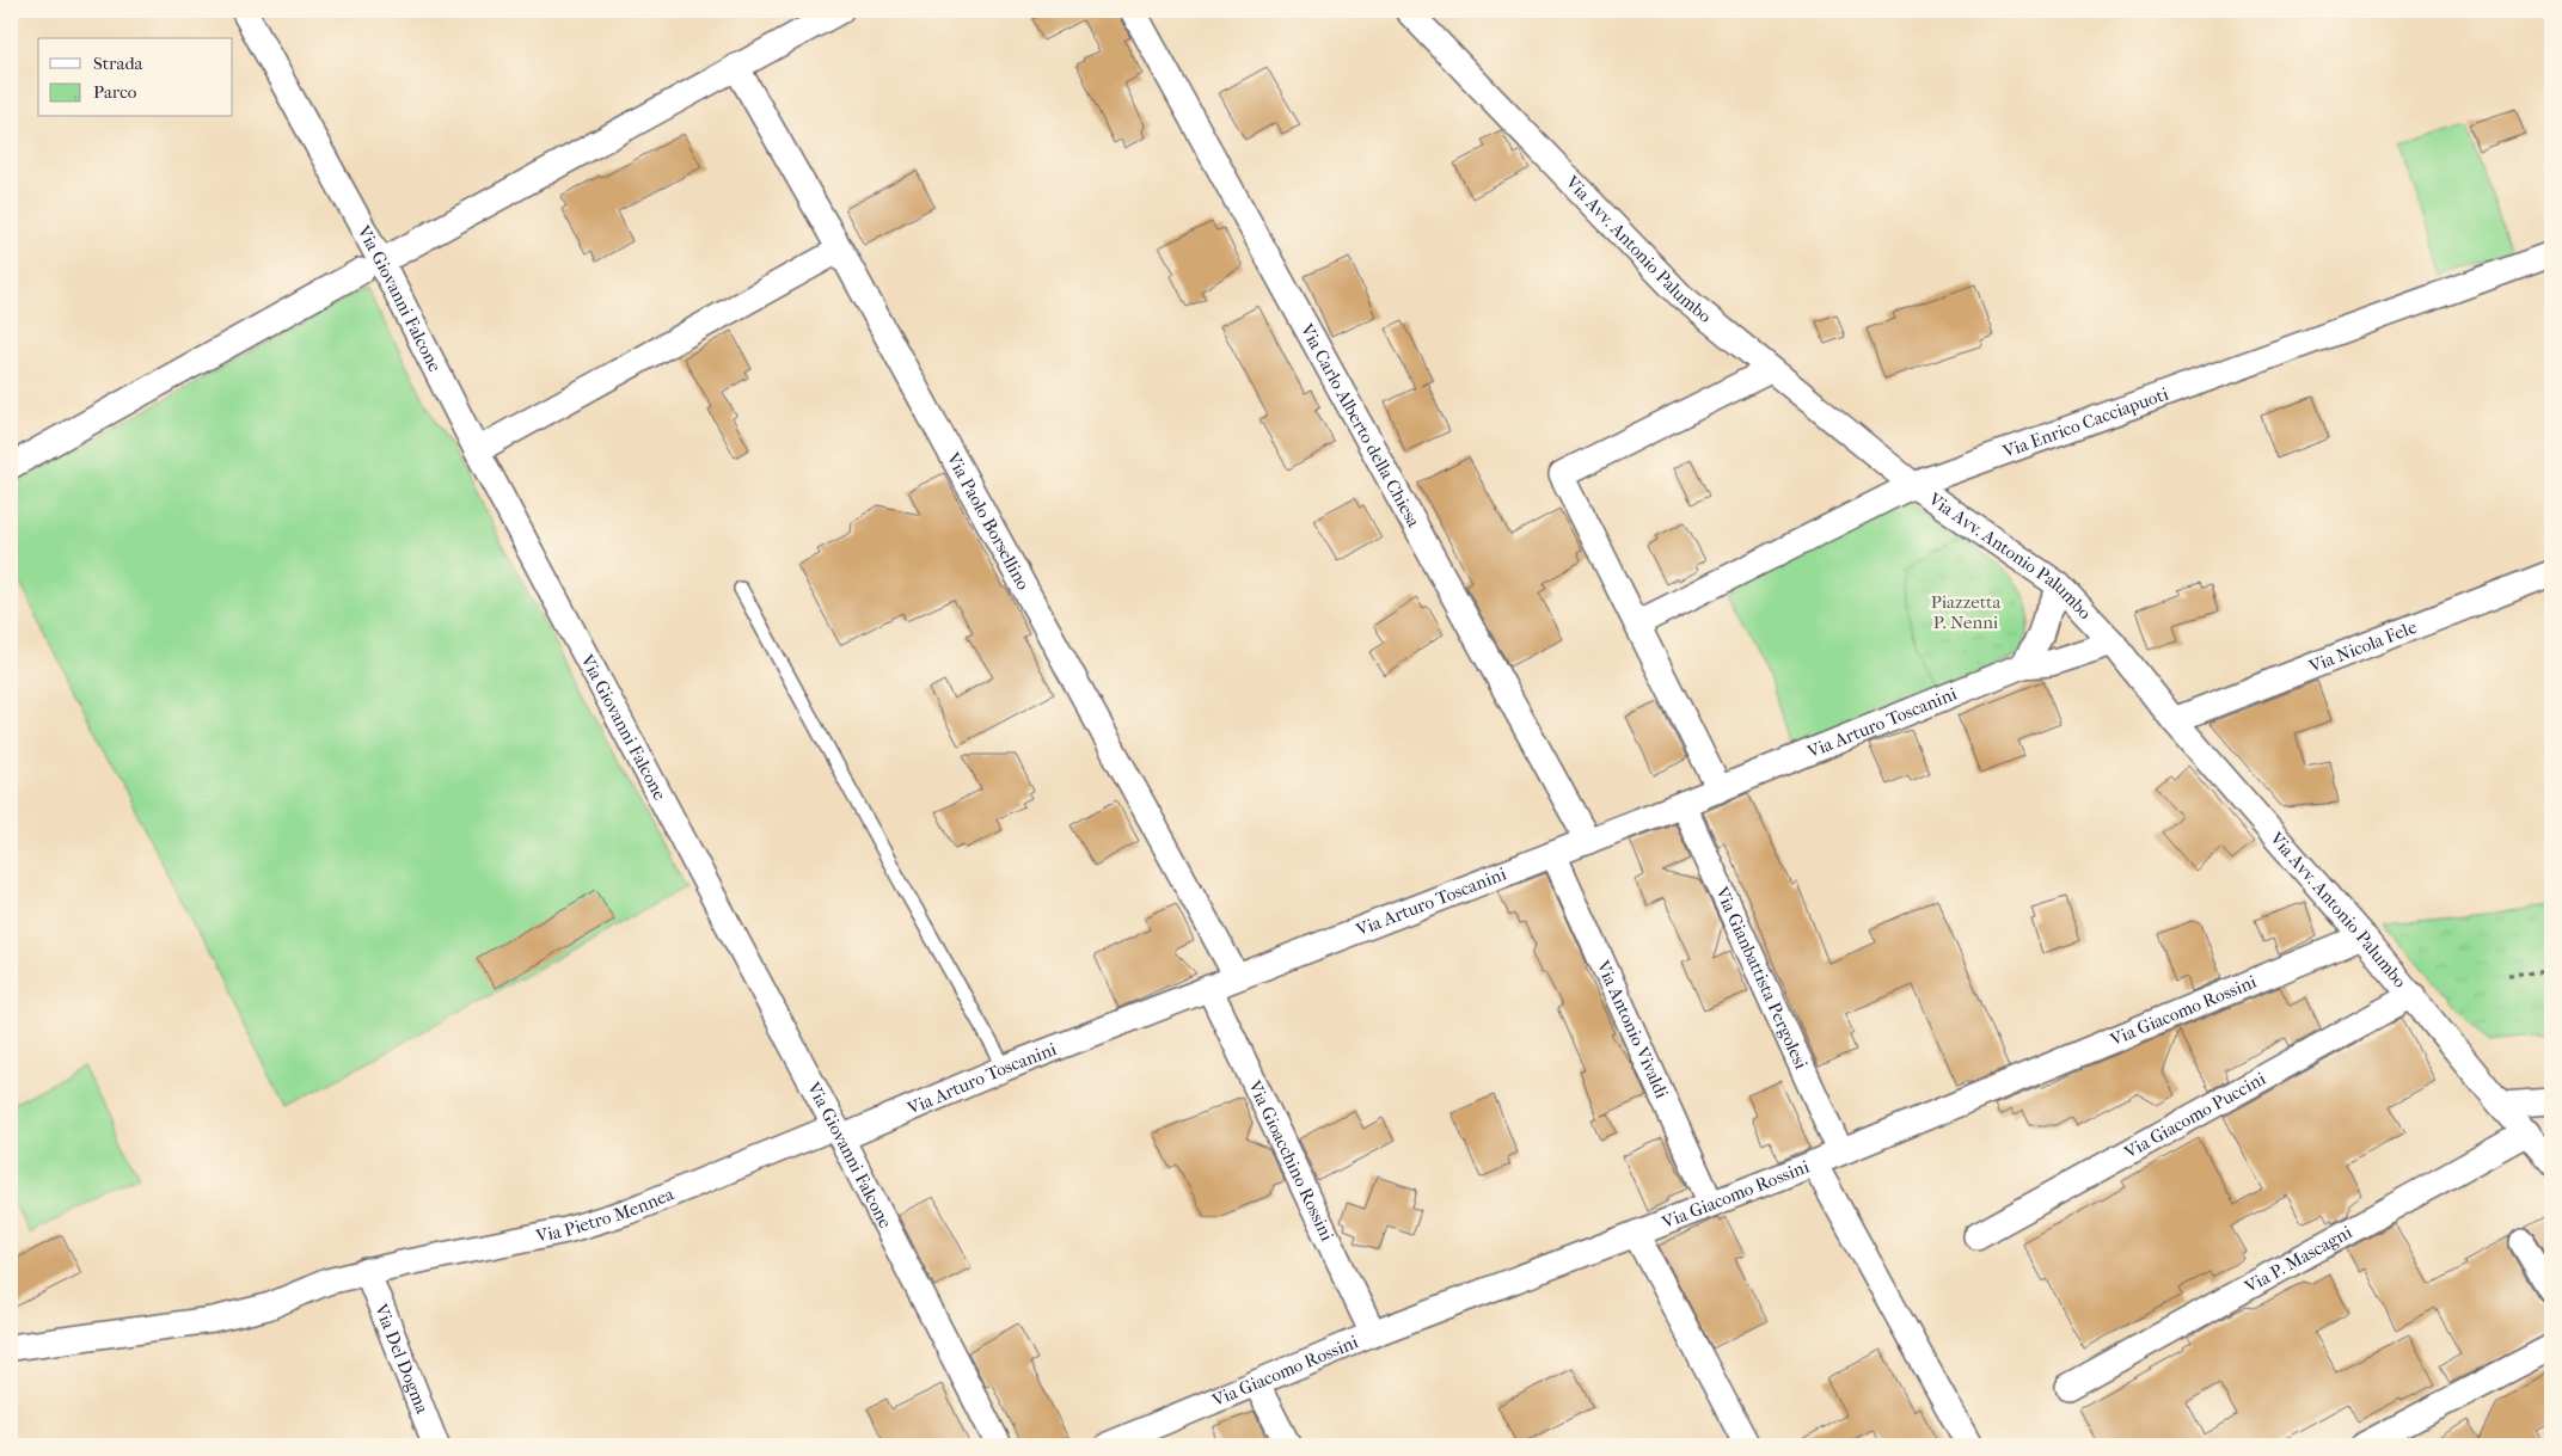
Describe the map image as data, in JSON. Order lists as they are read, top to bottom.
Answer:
{
  "streets": {
    "street": [
      "Via Avv. Antonio Palumbo",
      "Via Giovanni Falcone",
      "Via Enrico Cacciapuoti",
      "Via Carlo Alberto della Chiesa",
      "Via Paolo Borsellino",
      "Via Nicola Fele",
      "Via Arturo Toscanini",
      "Via Gianbattista Pergolesi",
      "Via Giacomo Rossini",
      "Via Antonio Vivaldi",
      "Via Giacomo Puccini",
      "Via Gioacchino Rossini",
      "Via Pietro Mennea",
      "Via P. Mascagni",
      "Via Del Dogma"
    ]
  },
  "crossings": [
    ["Via Avv. Antonio Palumbo", "Via Enrico Cacciapuoti"],
    ["Via Avv. Antonio Palumbo", "Via Nicola Fele"],
    ["Via Avv. Antonio Palumbo", "Via Arturo Toscanini"],
    ["Via Avv. Antonio Palumbo", "Via Giacomo Rossini"],
    ["Via Avv. Antonio Palumbo", "Via Giacomo Puccini"],
    ["Via Avv. Antonio Palumbo", "Via P. Mascagni"],
    ["Via Giovanni Falcone", "Via Arturo Toscanini"],
    ["Via Giovanni Falcone", "Via Pietro Mennea"],
    ["Via Carlo Alberto della Chiesa", "Via Arturo Toscanini"],
    ["Via Paolo Borsellino", "Via Arturo Toscanini"],
    ["Via Arturo Toscanini", "Via Gianbattista Pergolesi"],
    ["Via Arturo Toscanini", "Via Antonio Vivaldi"],
    ["Via Arturo Toscanini", "Via Gioacchino Rossini"],
    ["Via Arturo Toscanini", "Via Pietro Mennea"],
    ["Via Gianbattista Pergolesi", "Via Giacomo Rossini"],
    ["Via Giacomo Rossini", "Via Antonio Vivaldi"],
    ["Via Giacomo Rossini", "Via Gioacchino Rossini"],
    ["Via Pietro Mennea", "Via Del Dogma"]
  ],
  "parks": ["Piazzetta P. Nenni"],
  "legend": ["Strada", "Parco"]
}
